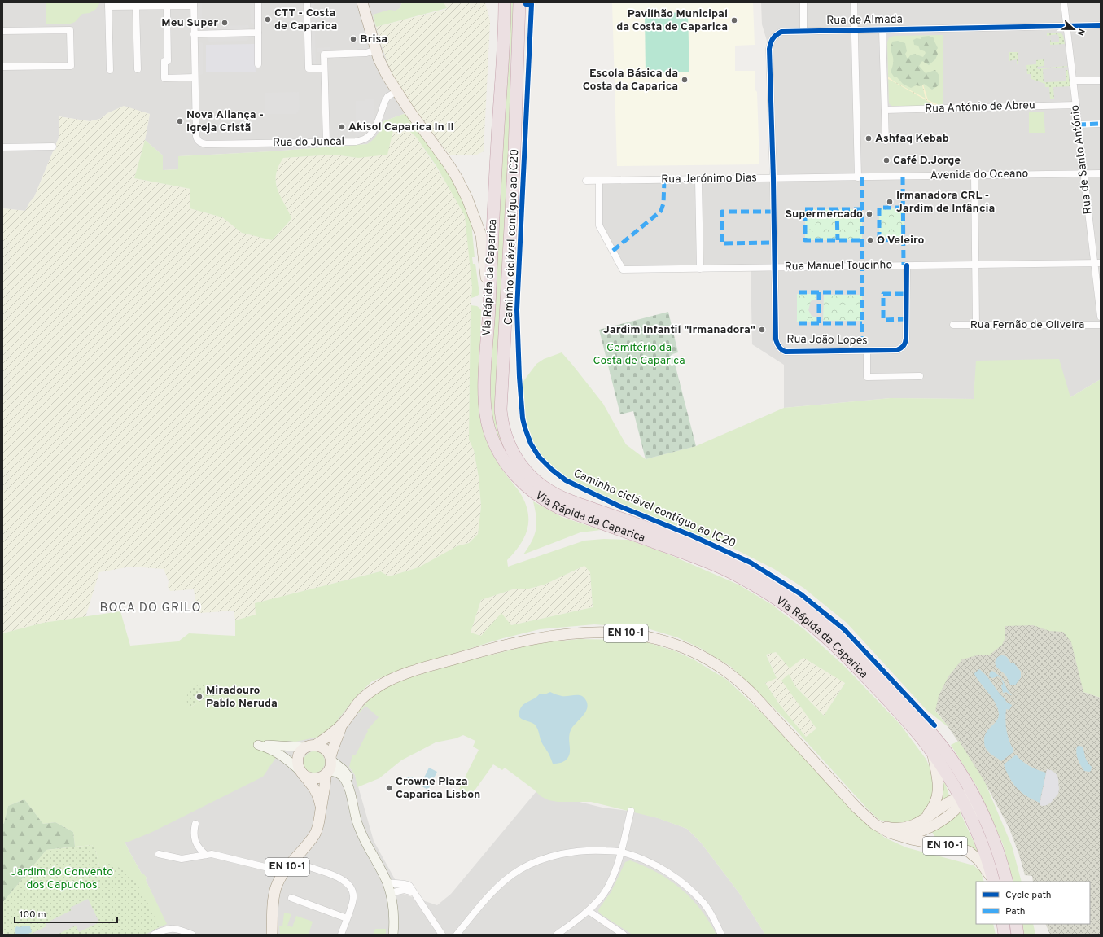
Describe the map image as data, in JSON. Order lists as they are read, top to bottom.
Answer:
{
  "streets": {
    "highway": ["Via Rápida da Caparica"],
    "main road": ["EN 10-1"],
    "street": [
      "Rua de Almada",
      "Rua António de Abreu",
      "Rua do Juncal",
      "Rua de Santo António",
      "Avenida do Oceano",
      "Rua Jerónimo Dias",
      "Rua Manuel Toucinho",
      "Rua Fernão de Oliveira",
      "Rua João Lopes"
    ],
    "cycle path": ["Caminho ciclável contíguo ao IC20"]
  },
  "crossings": [
    ["Rua de Almada", "Rua de Santo António"],
    ["Rua de Almada", "Rua Jerónimo Dias"],
    ["Rua de Almada", "Rua João Lopes"],
    ["Rua António de Abreu", "Rua de Santo António"],
    ["Rua de Santo António", "Avenida do Oceano"],
    ["Rua de Santo António", "Rua Manuel Toucinho"],
    ["Avenida do Oceano", "Rua Jerónimo Dias"],
    ["Rua Jerónimo Dias", "Rua Manuel Toucinho"],
    ["Rua Jerónimo Dias", "Rua João Lopes"],
    ["Rua Manuel Toucinho", "Rua João Lopes"],
    ["Via Rápida da Caparica", "EN 10-1"]
  ],
  "districts": ["BOCA DO GRILO"],
  "parks": ["Cemitério da Costa de Caparica", "Jardim do Convento dos Capuchos"],
  "places": [
    "CTT - Costa de Caparica",
    "Pavilhão Municipal da Costa de Caparica",
    "Meu Super",
    "Brisa",
    "Escola Básica da Costa da Caparica",
    "Nova Aliança - Igreja Cristã",
    "Akisol Caparica In II",
    "Ashfaq Kebab",
    "Café D.Jorge",
    "Irmanadora CRL - Jardim de Infância",
    "Supermercado",
    "O Veleiro",
    "Jardim Infantil \"Irmanadora\"",
    "Miradouro Pablo Neruda",
    "Crowne Plaza Caparica Lisbon"
  ],
  "legend": ["Cycle path", "Path"],
  "scale_bar": "100 m",
  "north": "right"
}
